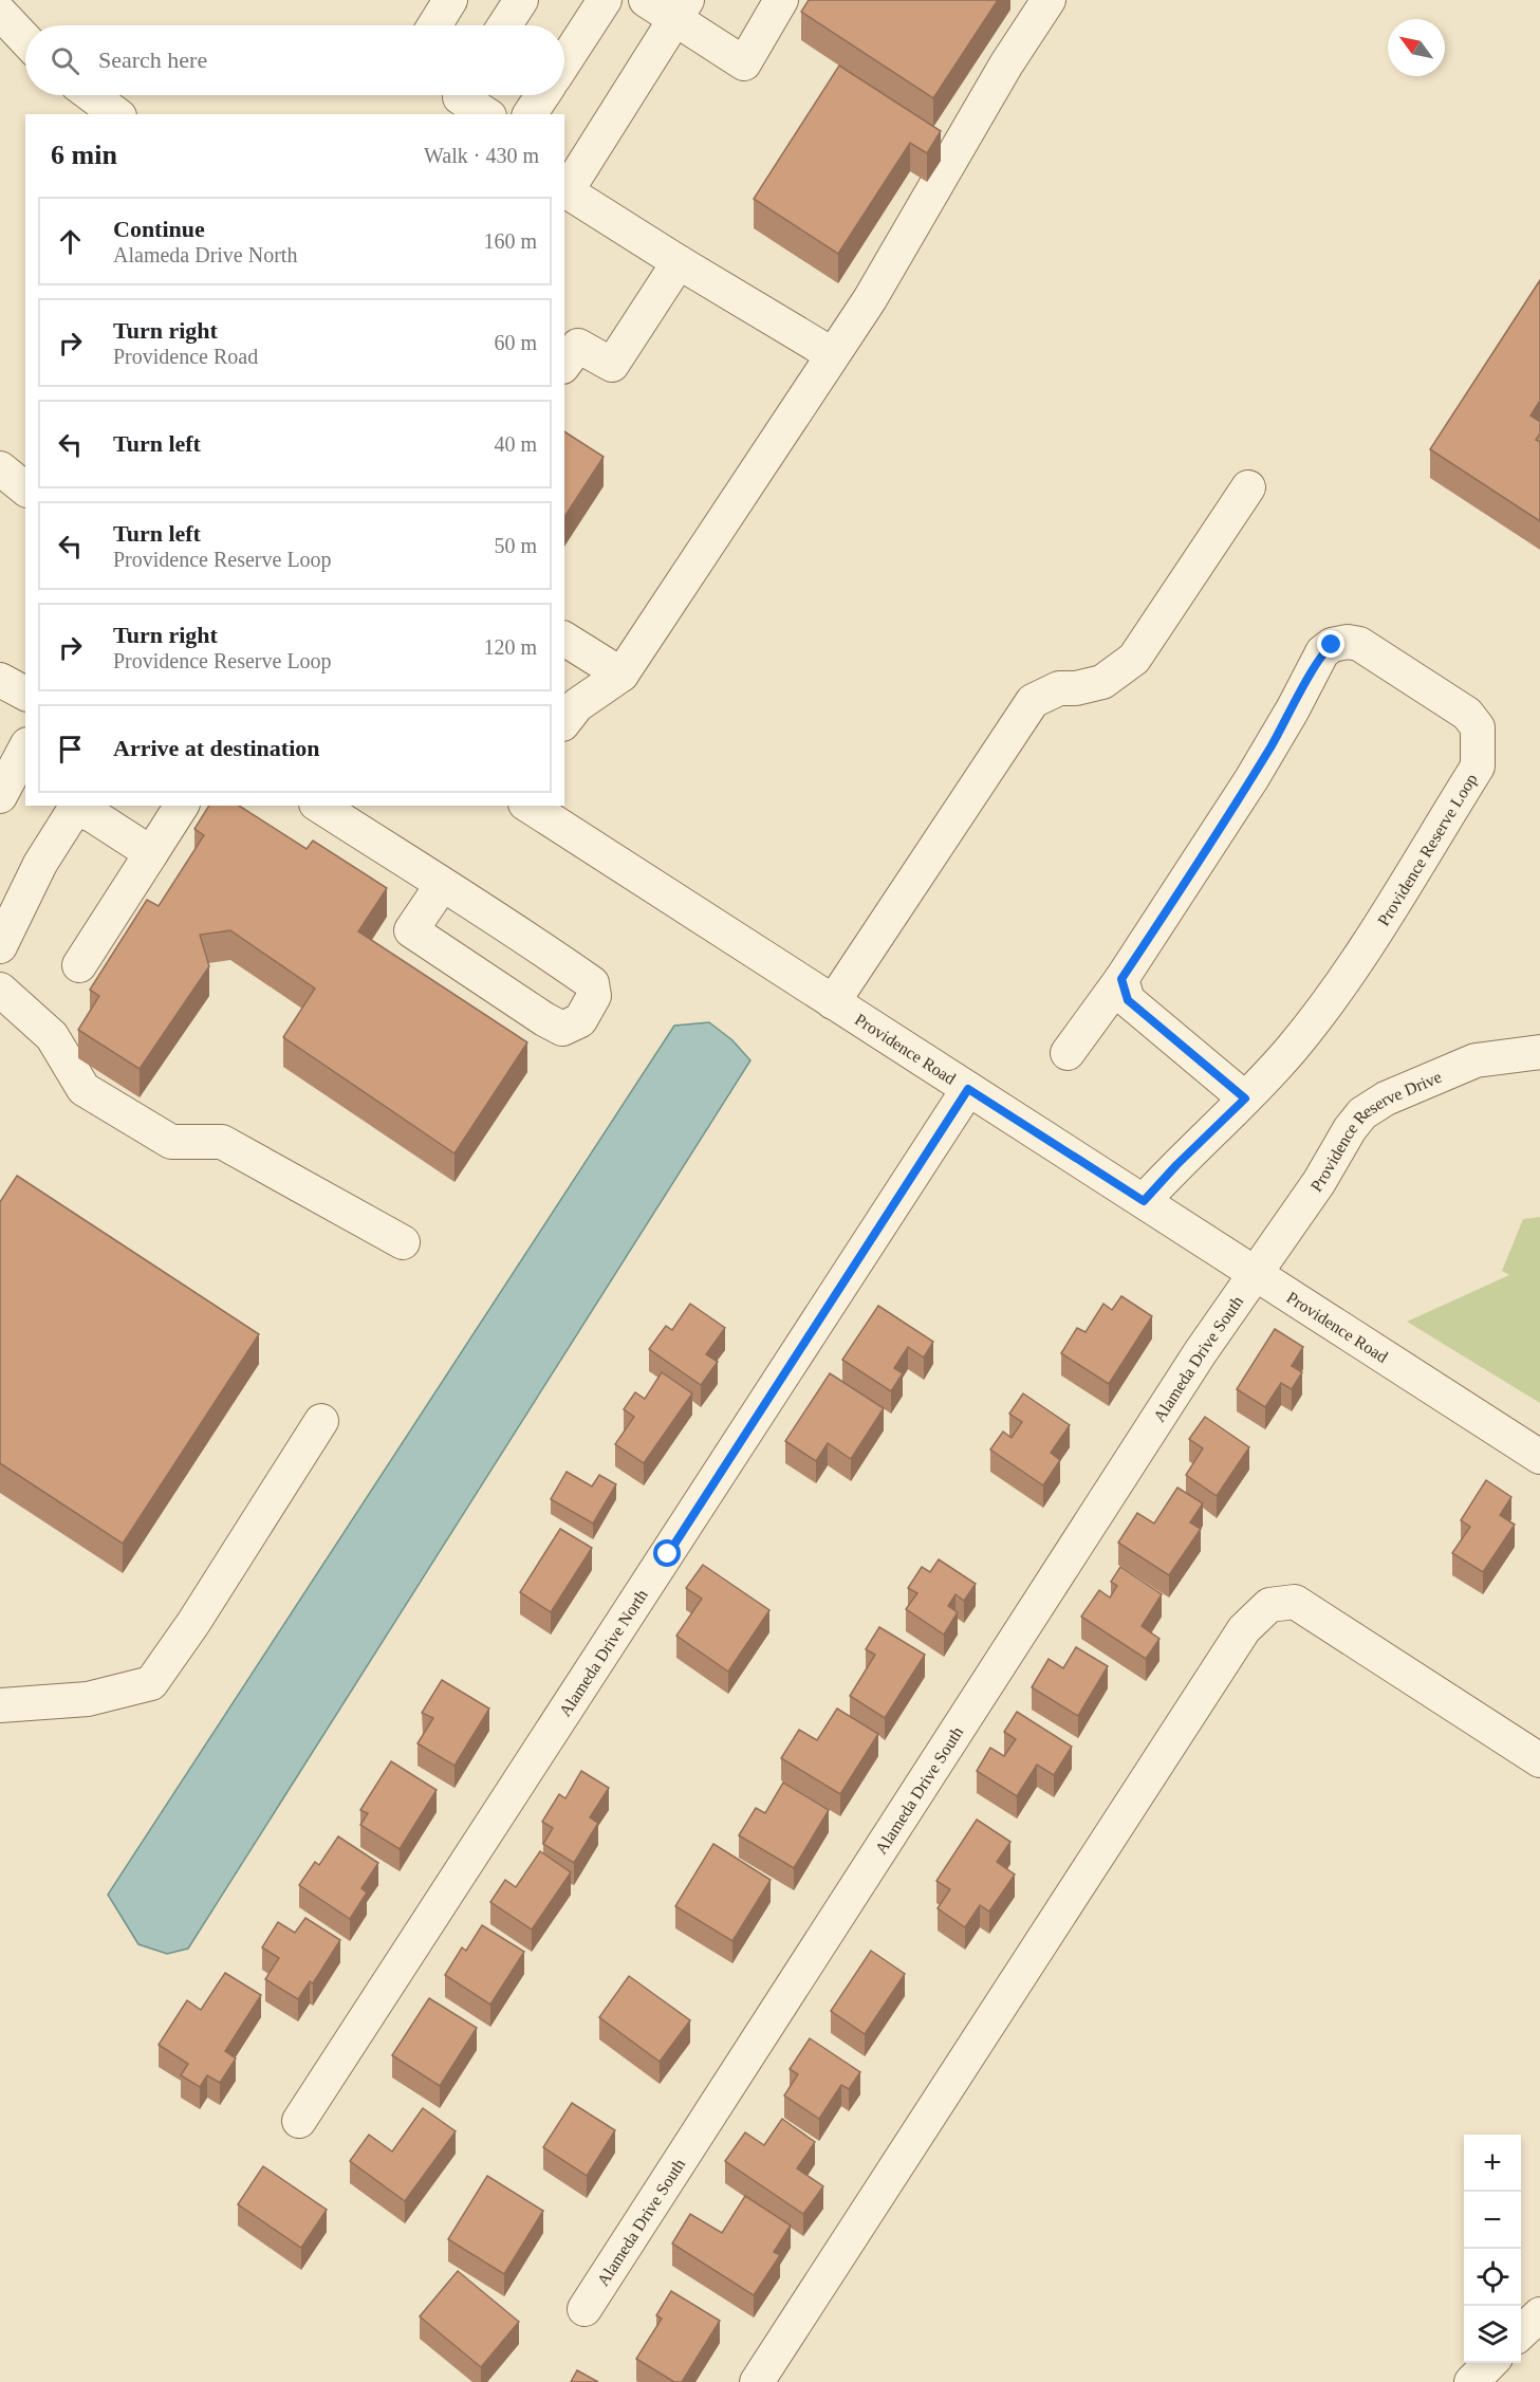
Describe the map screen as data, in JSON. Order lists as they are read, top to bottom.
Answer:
{
  "streets": {
    "street": [
      "Providence Reserve Loop",
      "Providence Road",
      "Providence Reserve Drive",
      "Alameda Drive South",
      "Alameda Drive North"
    ]
  },
  "crossings": [
    ["Providence Road", "Providence Reserve Drive"],
    ["Providence Road", "Alameda Drive South"],
    ["Providence Road", "Alameda Drive North"],
    ["Providence Reserve Drive", "Alameda Drive South"]
  ],
  "north": "top left",
  "page": {
    "search": "Search here",
    "heading": ["6 min", "Walk · 430 m"],
    "list": [
      ["Continue", "Alameda Drive North", "160 m"],
      ["Turn right", "Providence Road", "60 m"],
      ["Turn left", "40 m"],
      ["Turn left", "Providence Reserve Loop", "50 m"],
      ["Turn right", "Providence Reserve Loop", "120 m"],
      "Arrive at destination"
    ],
    "map_buttons": ["+", "−"]
  }
}
